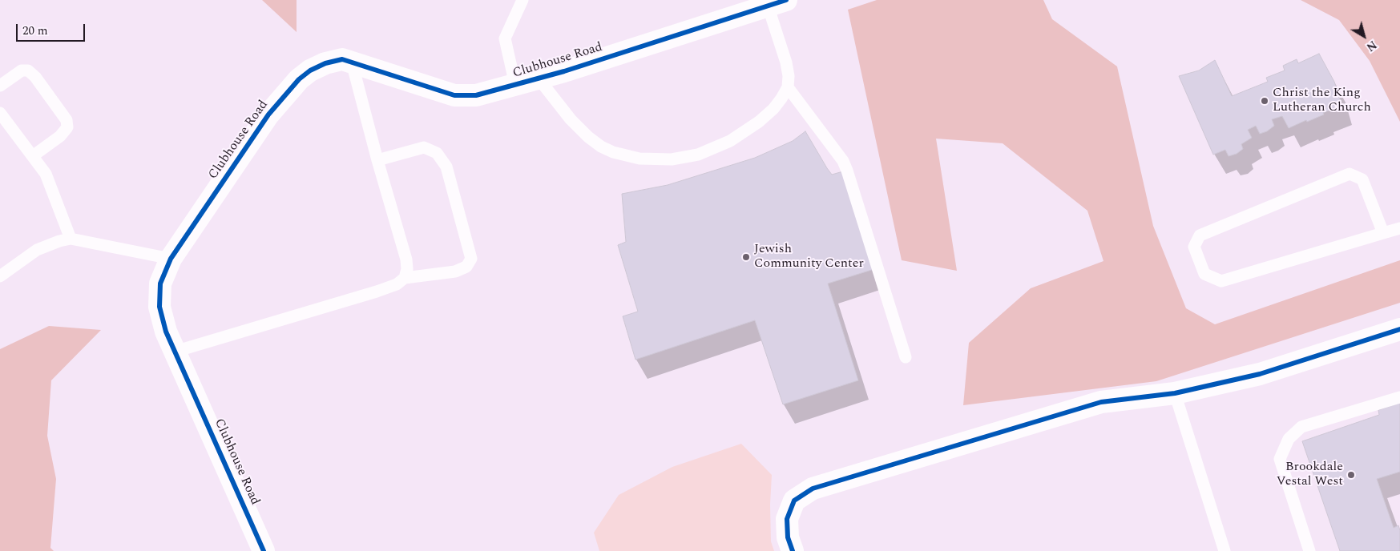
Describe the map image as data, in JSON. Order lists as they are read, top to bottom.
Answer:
{
  "streets": {
    "street": ["Clubhouse Road"]
  },
  "places": ["Christ the King Lutheran Church", "Jewish Community Center", "Brookdale Vestal West"],
  "scale_bar": "20 m",
  "north": "bottom right"
}
